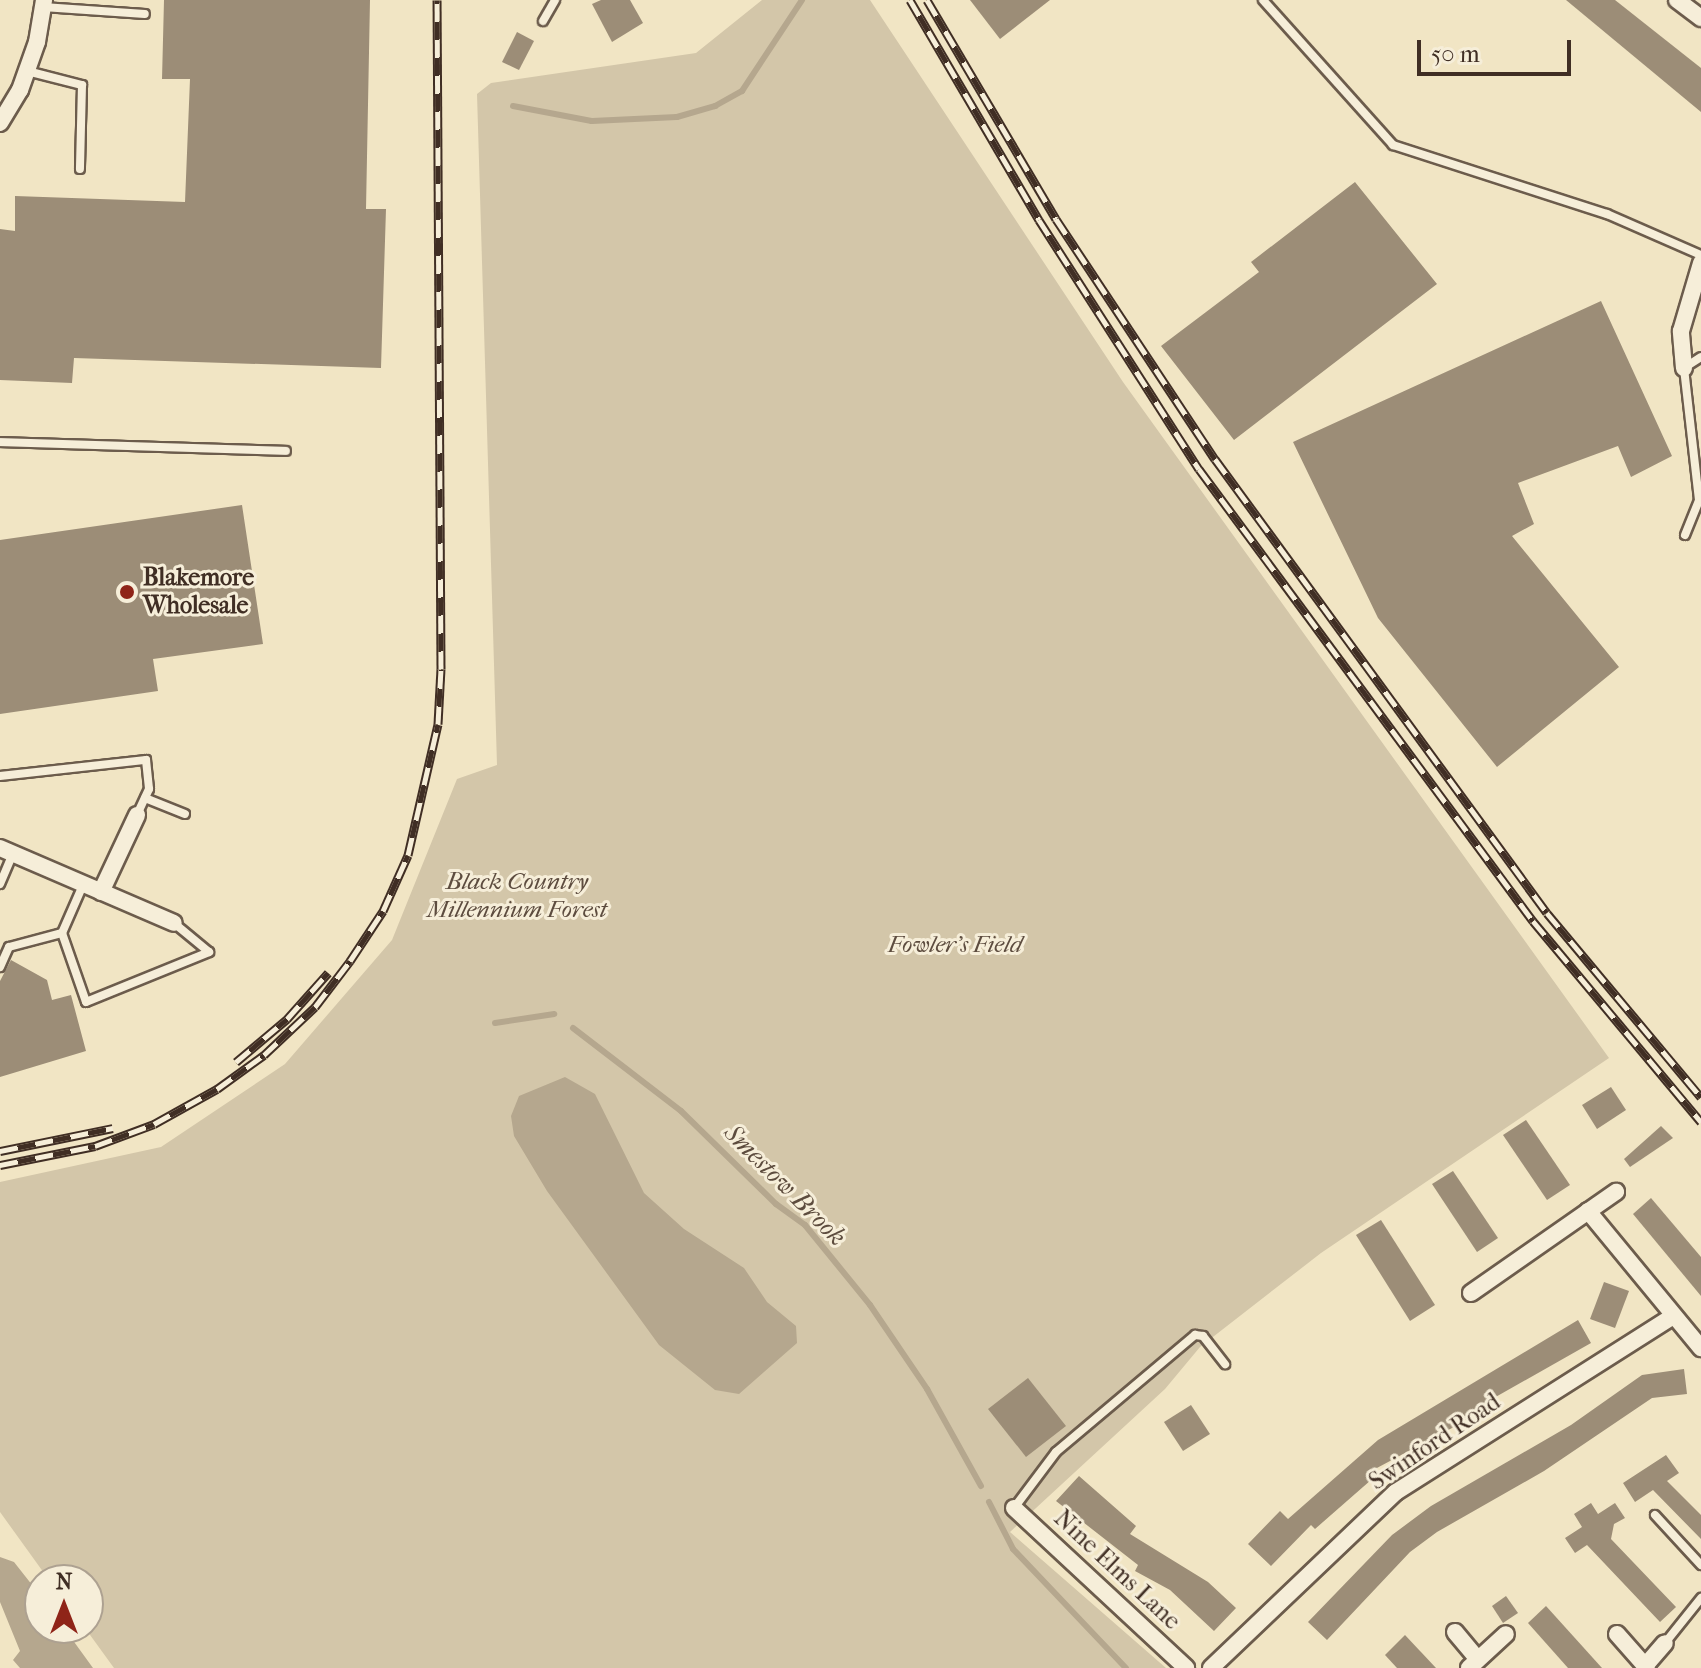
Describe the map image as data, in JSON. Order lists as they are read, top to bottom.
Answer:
{
  "streets": {
    "street": ["Swinford Road", "Nine Elms Lane"]
  },
  "water": ["Smestow Brook"],
  "parks": ["Black Country Millennium Forest", "Fowler's Field"],
  "places": ["Blakemore Wholesale"],
  "scale_bar": "50 m",
  "north": "top"
}
